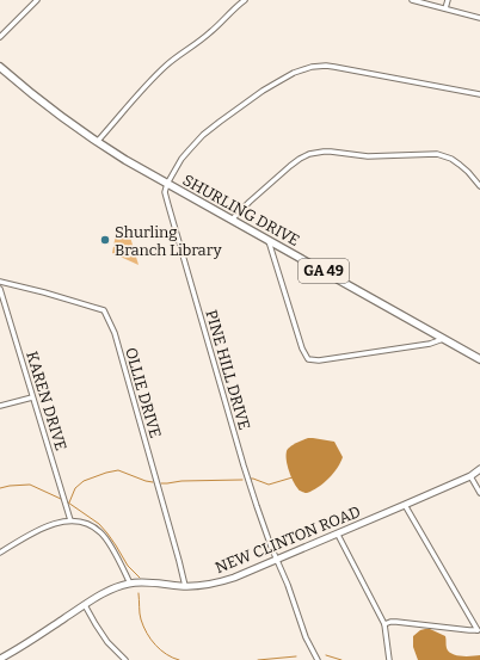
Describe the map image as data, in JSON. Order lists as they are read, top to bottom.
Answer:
{
  "streets": {
    "main road": ["SHURLING DRIVE", "GA 49"],
    "street": [
      "PINE HILL DRIVE",
      "OLLIE DRIVE",
      "KAREN DRIVE",
      "NEW CLINTON ROAD"
    ]
  },
  "crossings": [
    ["SHURLING DRIVE", "PINE HILL DRIVE"],
    ["PINE HILL DRIVE", "NEW CLINTON ROAD"],
    ["OLLIE DRIVE", "NEW CLINTON ROAD"]
  ],
  "places": ["Shurling Branch Library"]
}
